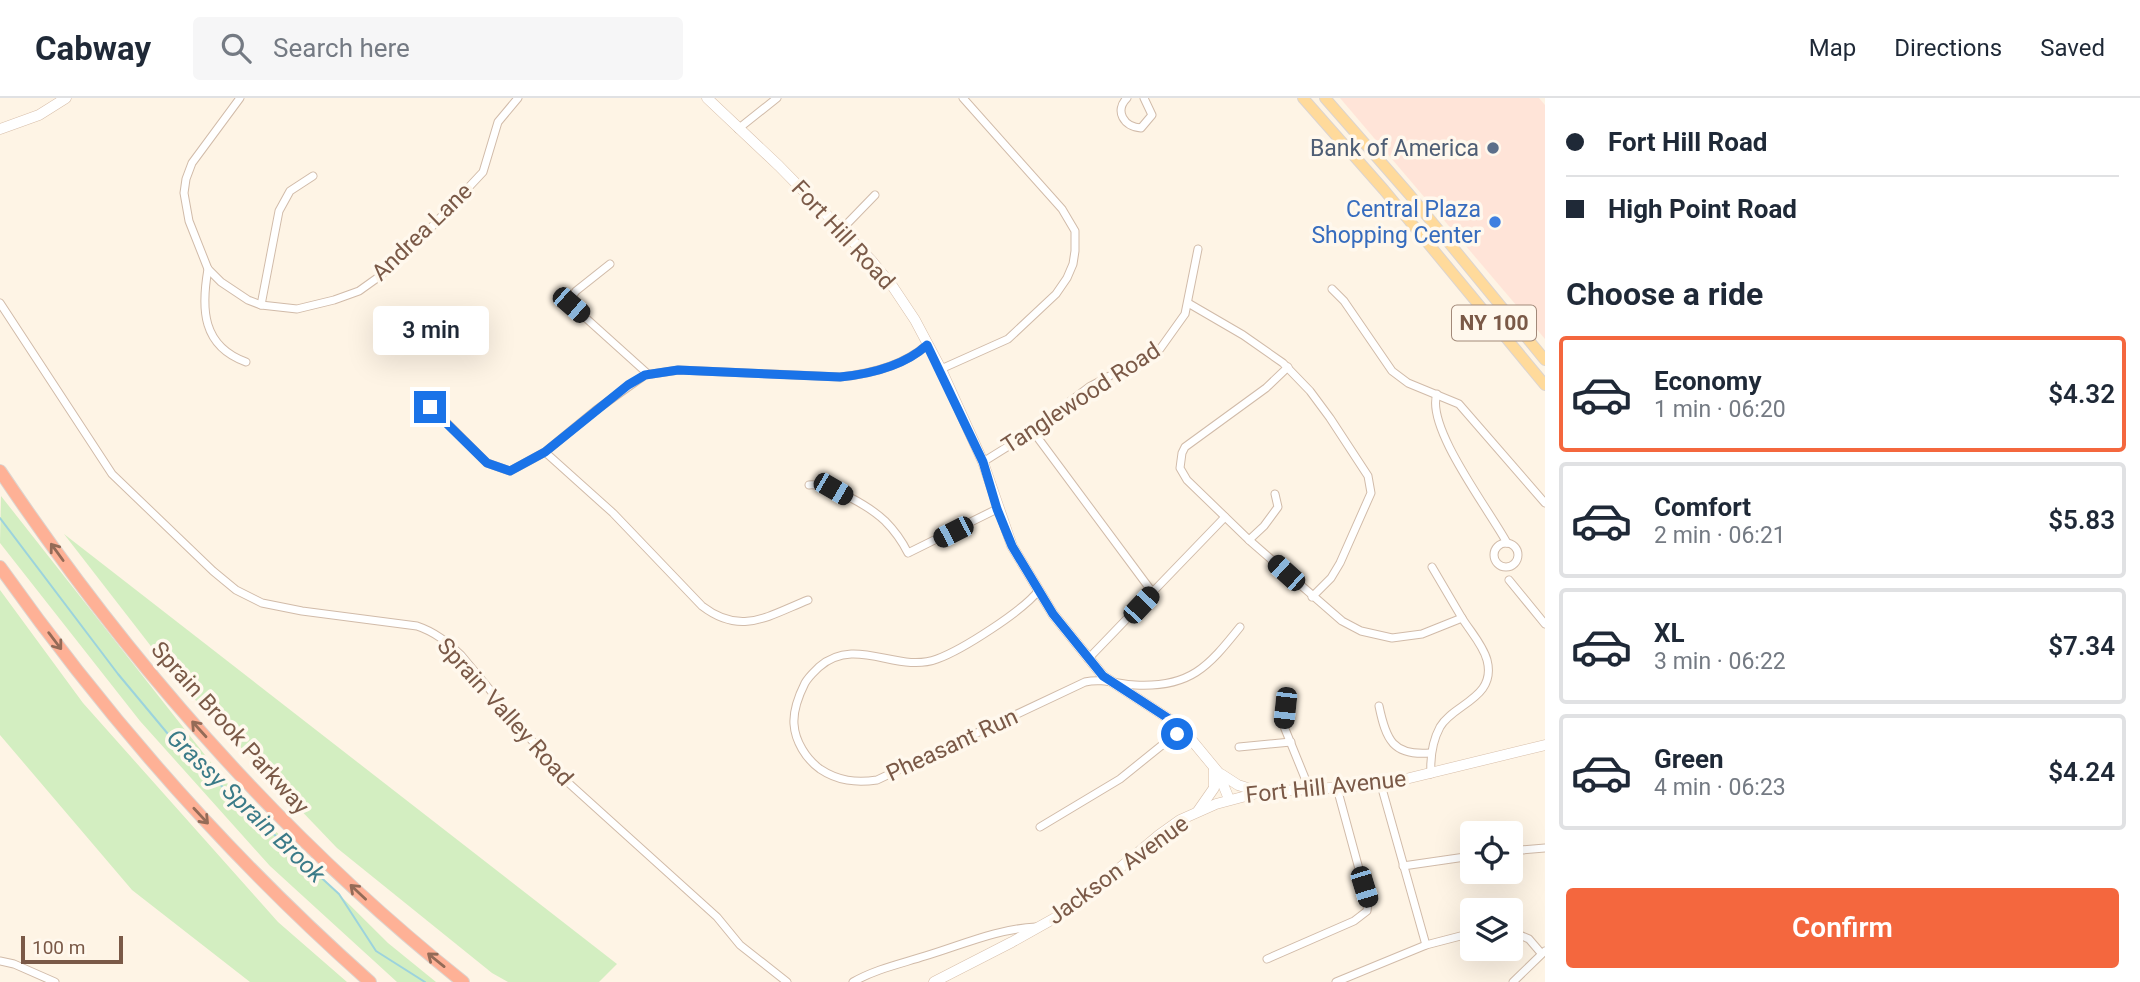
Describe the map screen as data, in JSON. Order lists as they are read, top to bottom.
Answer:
{
  "streets": {
    "highway": ["Sprain Brook Parkway"],
    "main road": ["NY 100"],
    "street": [
      "Andrea Lane",
      "Fort Hill Road",
      "Tanglewood Road",
      "Sprain Valley Road",
      "Pheasant Run",
      "Fort Hill Avenue",
      "Jackson Avenue"
    ]
  },
  "crossings": [
    ["Fort Hill Road", "Tanglewood Road"],
    ["Fort Hill Road", "Pheasant Run"],
    ["Fort Hill Road", "Fort Hill Avenue"],
    ["Fort Hill Road", "Jackson Avenue"],
    ["Fort Hill Avenue", "Jackson Avenue"]
  ],
  "water": ["Grassy Sprain Brook"],
  "places": ["Bank of America", "Central Plaza Shopping Center"],
  "scale_bar": "100 m",
  "page": {
    "header": "Cabway",
    "search": "Search here",
    "nav": ["Map", "Directions", "Saved"],
    "banner": ["Fort Hill Road", "High Point Road"],
    "heading": "Choose a ride",
    "bubble": "3 min",
    "list": [
      {
        "name": "Economy",
        "note": "1 min · 06:20",
        "value": "$4.32"
      },
      {
        "name": "Comfort",
        "note": "2 min · 06:21",
        "value": "$5.83"
      },
      {
        "name": "XL",
        "note": "3 min · 06:22",
        "value": "$7.34"
      },
      {
        "name": "Green",
        "note": "4 min · 06:23",
        "value": "$4.24"
      }
    ],
    "buttons": "Confirm",
    "scale": "100 m"
  }
}
